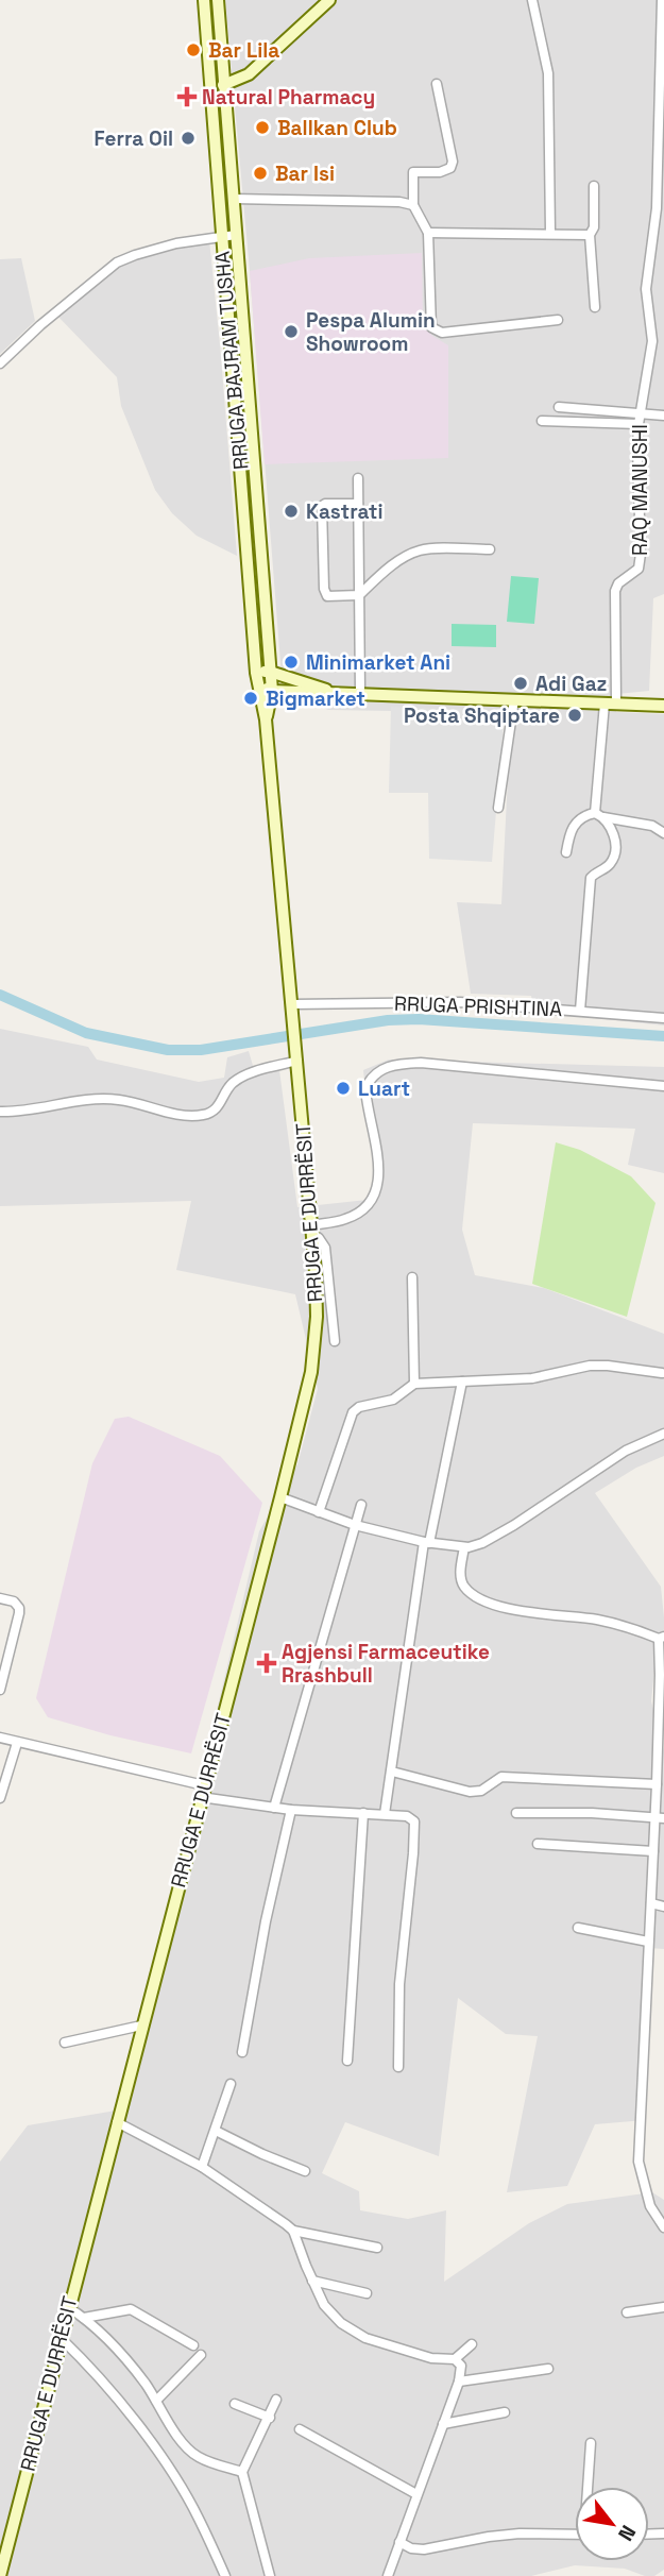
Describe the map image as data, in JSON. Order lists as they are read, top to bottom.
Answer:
{
  "streets": {
    "main road": ["RRUGA BAJRAM TUSHA", "RRUGA E DURRËSIT"],
    "street": ["RAQ MANUSHI", "RRUGA PRISHTINA"]
  },
  "crossings": [
    ["RRUGA BAJRAM TUSHA", "RRUGA PRISHTINA"],
    ["RRUGA BAJRAM TUSHA", "RRUGA E DURRËSIT"],
    ["RRUGA PRISHTINA", "RRUGA E DURRËSIT"]
  ],
  "places": {
    "other": [
      "Bar Lila",
      "Ballkan Club",
      "Ferra Oil",
      "Bar Isi",
      "Pespa Alumin Showroom",
      "Kastrati",
      "Minimarket Ani",
      "Adi Gaz",
      "Bigmarket",
      "Posta Shqiptare",
      "Luart"
    ],
    "health": ["Natural Pharmacy", "Agjensi Farmaceutike Rrashbull"]
  },
  "north": "bottom right"
}
